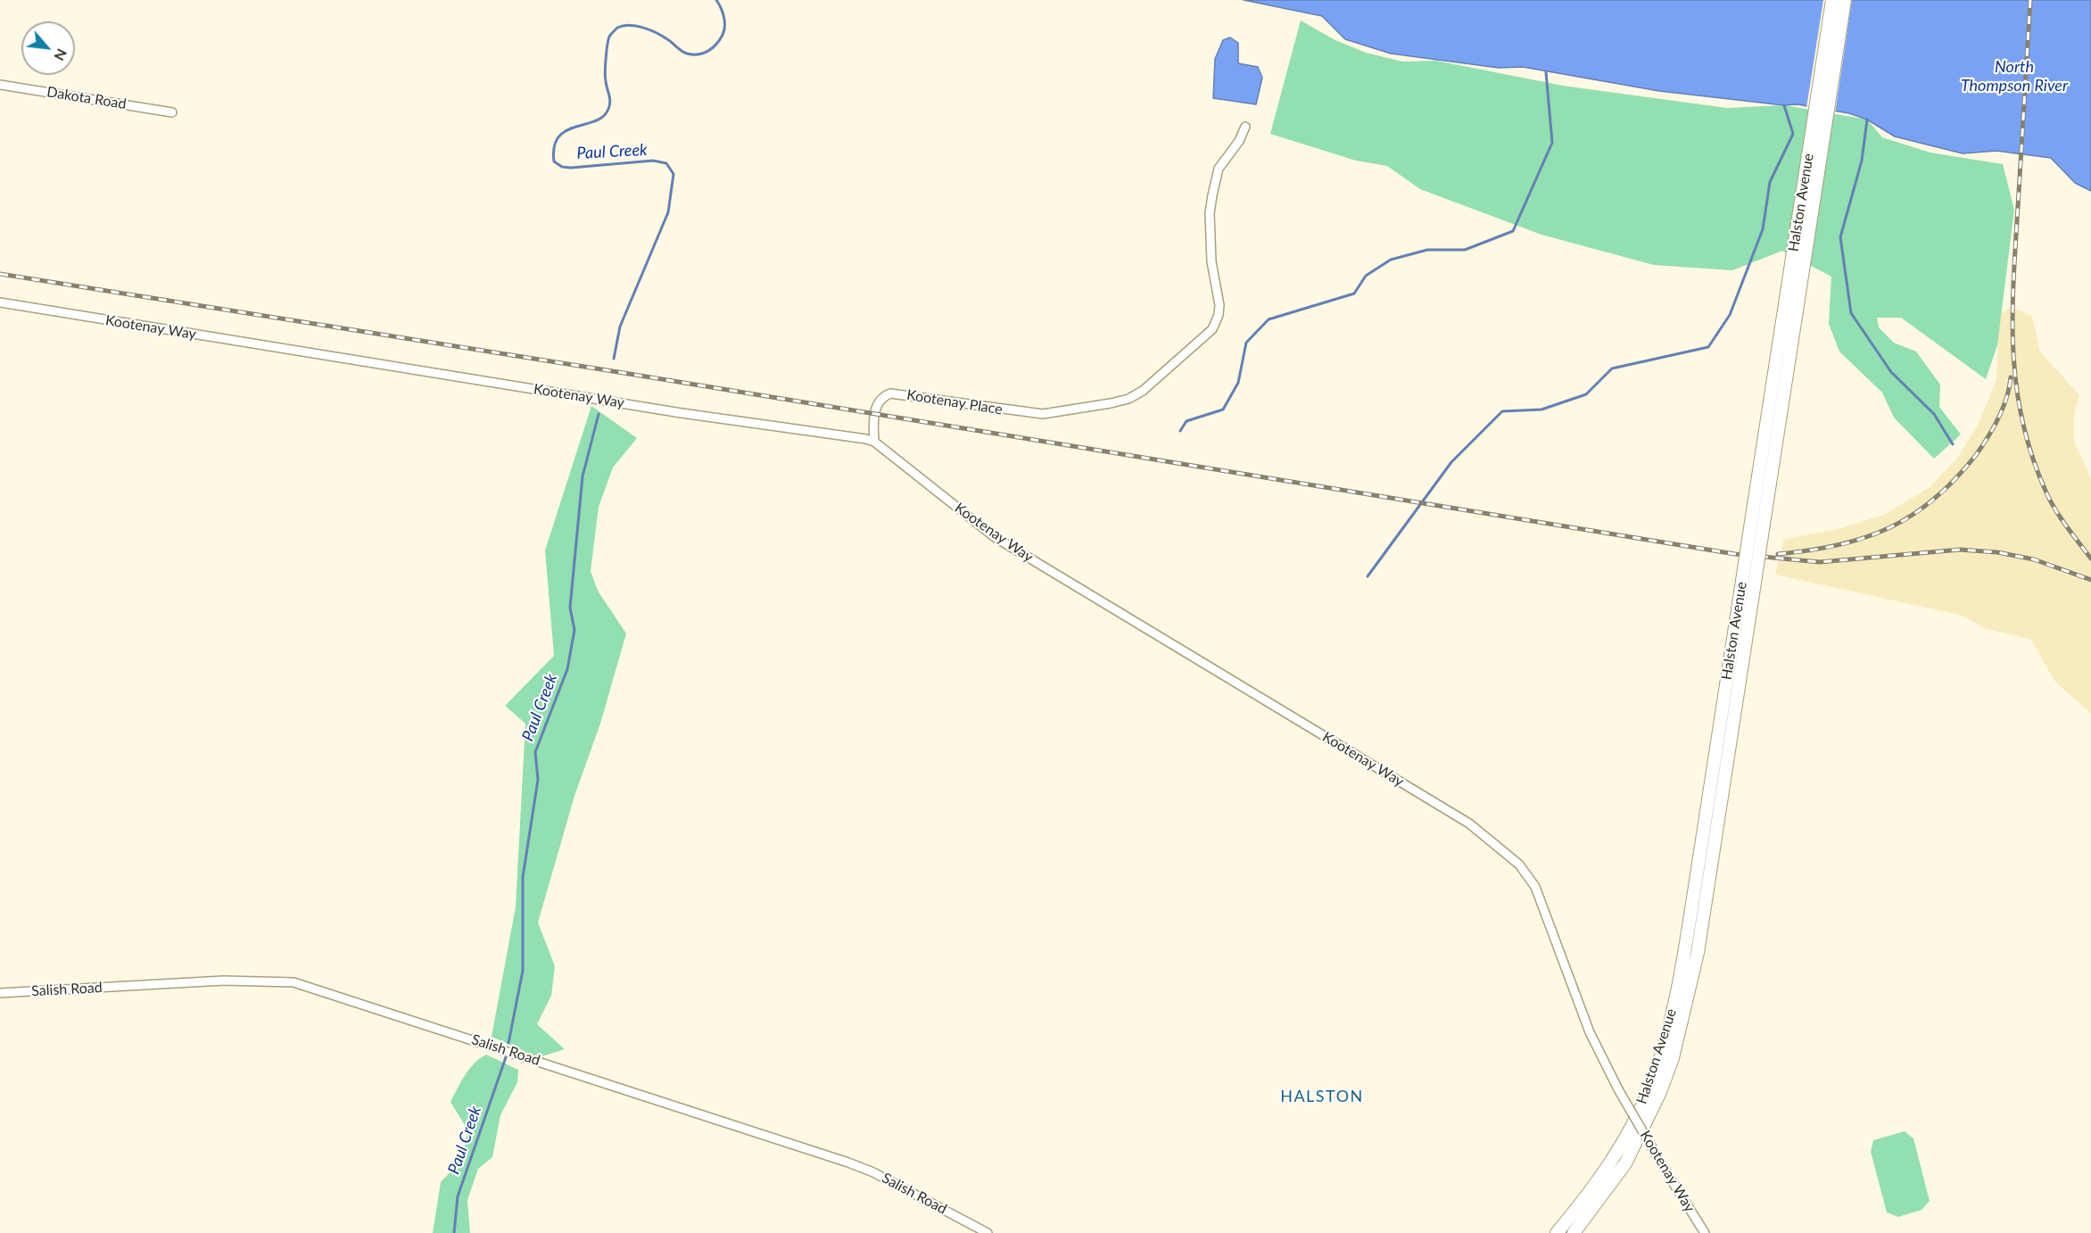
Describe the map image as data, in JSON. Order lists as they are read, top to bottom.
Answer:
{
  "streets": {
    "main road": ["Halston Avenue"],
    "street": [
      "Dakota Road",
      "Kootenay Way",
      "Kootenay Place",
      "Salish Road"
    ]
  },
  "crossings": [
    ["Kootenay Way", "Kootenay Place"]
  ],
  "districts": ["HALSTON"],
  "water": ["North Thompson River", "Paul Creek"],
  "north": "bottom right"
}
